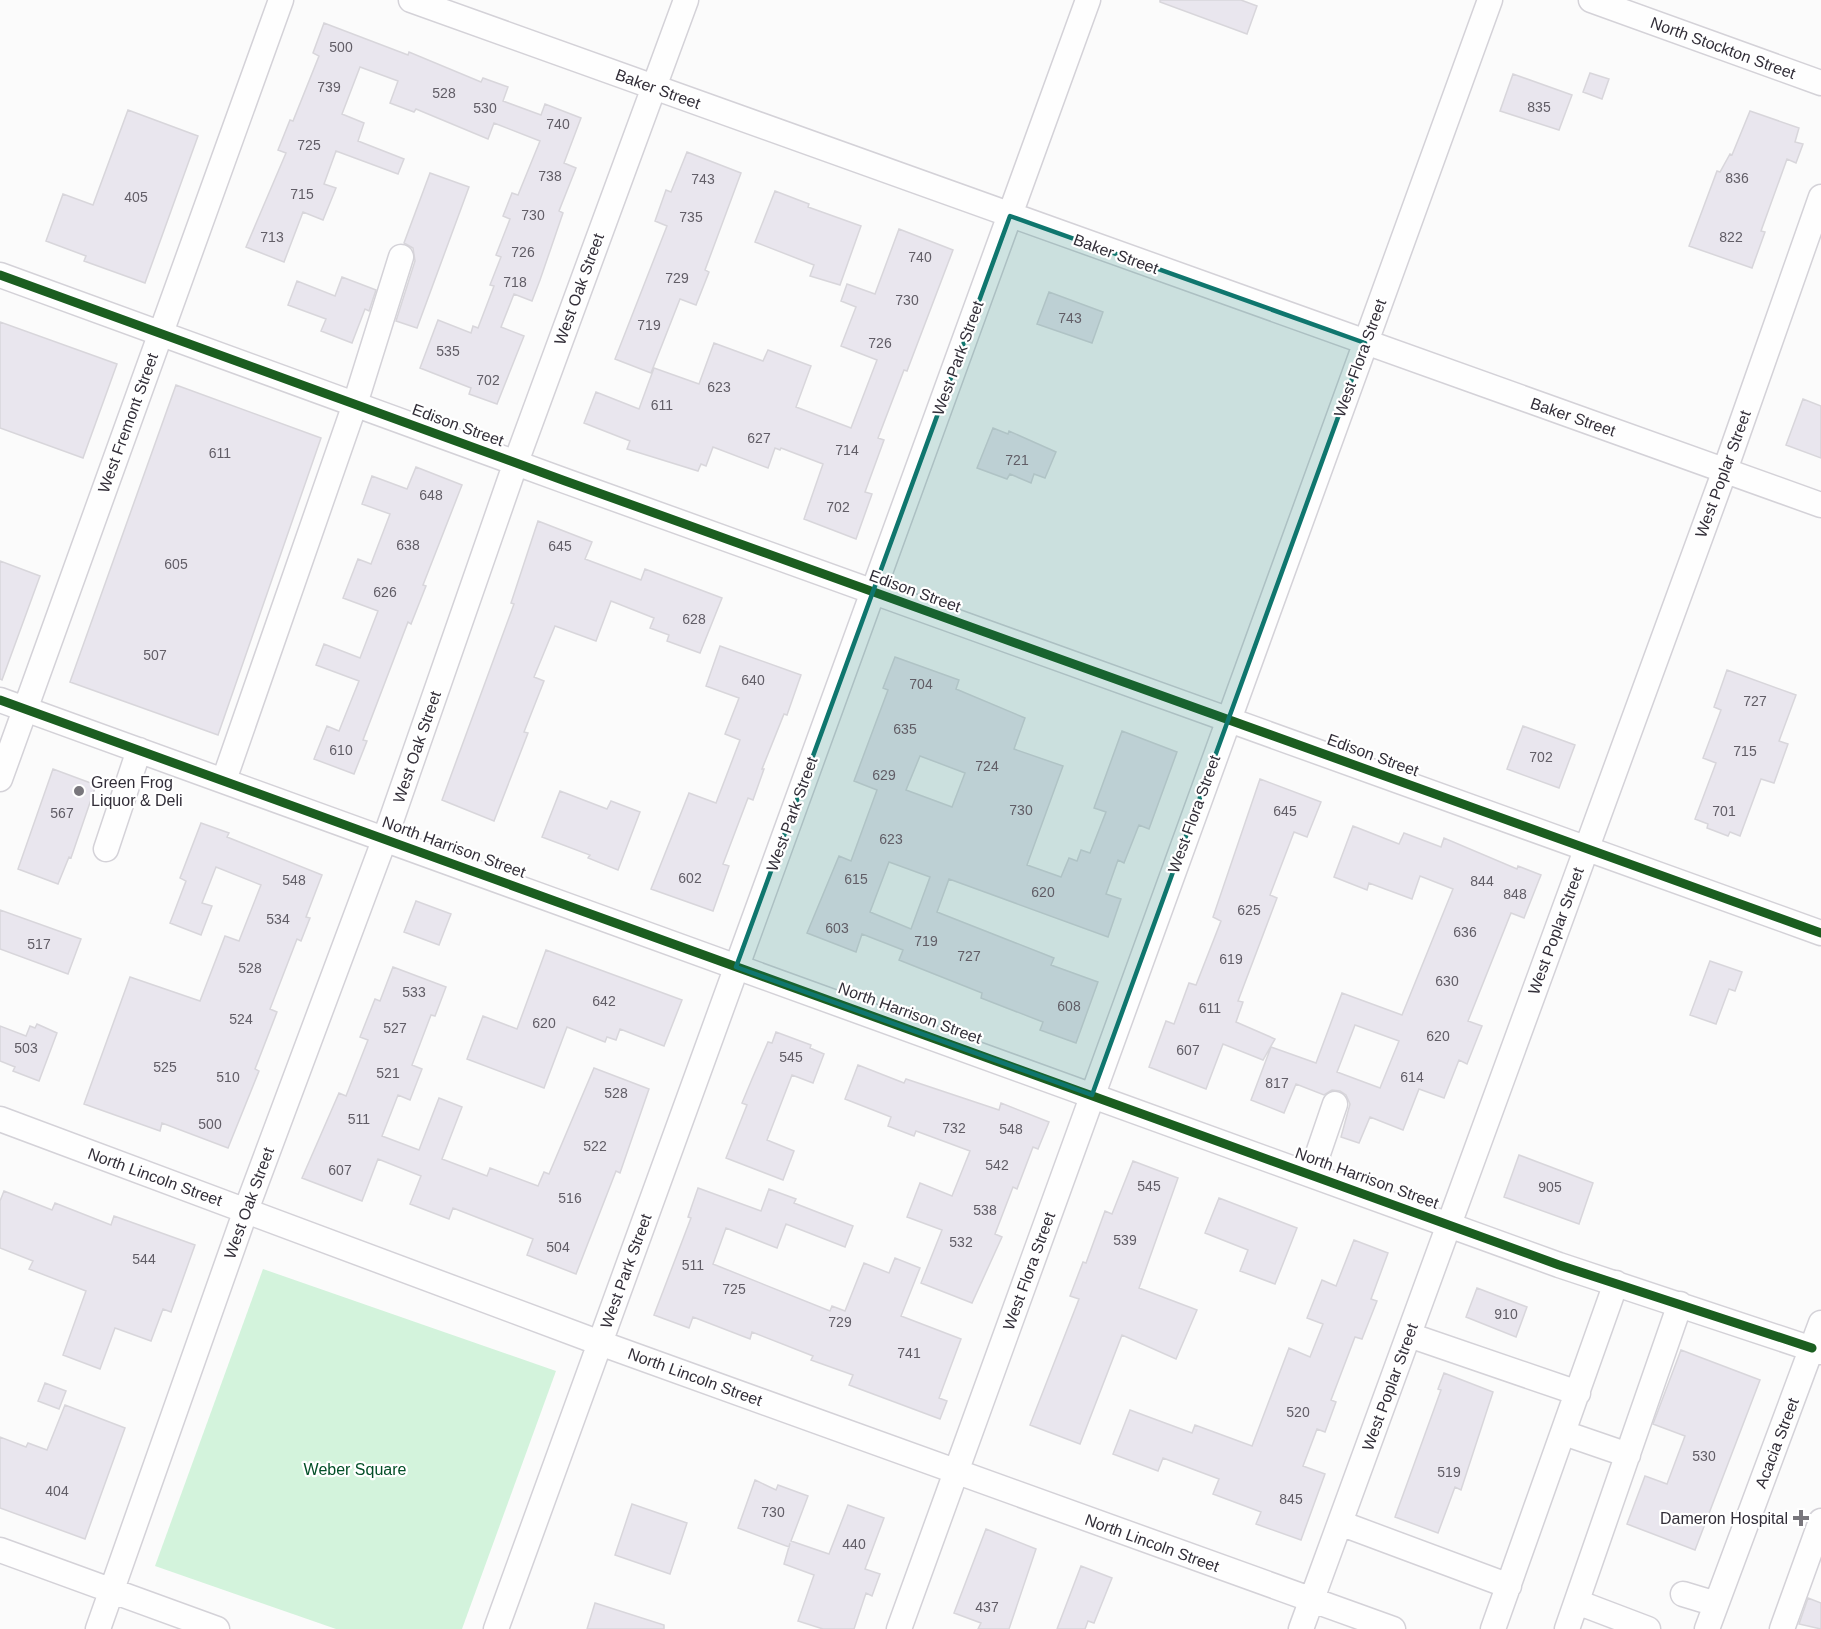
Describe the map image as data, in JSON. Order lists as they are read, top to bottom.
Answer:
{
  "streets": {
    "street": [
      "North Stockton Street",
      "Baker Street",
      "West Oak Street",
      "West Park Street",
      "West Flora Street",
      "West Fremont Street",
      "Edison Street",
      "West Poplar Street",
      "North Harrison Street",
      "North Lincoln Street",
      "Acacia Street"
    ]
  },
  "crossings": [
    ["Baker Street", "West Oak Street"],
    ["Baker Street", "West Park Street"],
    ["Baker Street", "West Flora Street"],
    ["Baker Street", "West Poplar Street"],
    ["West Oak Street", "Edison Street"],
    ["West Oak Street", "North Harrison Street"],
    ["West Oak Street", "North Lincoln Street"],
    ["West Park Street", "Edison Street"],
    ["West Park Street", "North Harrison Street"],
    ["West Park Street", "North Lincoln Street"],
    ["West Flora Street", "Edison Street"],
    ["West Flora Street", "North Harrison Street"],
    ["West Flora Street", "North Lincoln Street"],
    ["West Fremont Street", "Edison Street"],
    ["West Fremont Street", "North Harrison Street"],
    ["Edison Street", "West Poplar Street"],
    ["West Poplar Street", "North Harrison Street"],
    ["West Poplar Street", "North Lincoln Street"],
    ["North Harrison Street", "Acacia Street"]
  ],
  "parks": ["Weber Square"],
  "places": {
    "other": ["Green Frog Liquor & Deli"],
    "health": ["Dameron Hospital"]
  },
  "house_numbers": [
    "500",
    "739",
    "528",
    "835",
    "530",
    "740",
    "725",
    "738",
    "836",
    "743",
    "715",
    "405",
    "730",
    "735",
    "713",
    "822",
    "726",
    "740",
    "729",
    "718",
    "730",
    "743",
    "719",
    "726",
    "535",
    "702",
    "623",
    "611",
    "627",
    "714",
    "611",
    "721",
    "648",
    "702",
    "638",
    "645",
    "605",
    "626",
    "628",
    "507",
    "640",
    "704",
    "727",
    "635",
    "610",
    "715",
    "702",
    "724",
    "629",
    "730",
    "645",
    "701",
    "567",
    "623",
    "602",
    "615",
    "548",
    "844",
    "620",
    "848",
    "625",
    "534",
    "603",
    "636",
    "719",
    "517",
    "727",
    "619",
    "528",
    "630",
    "533",
    "642",
    "608",
    "611",
    "524",
    "620",
    "527",
    "620",
    "503",
    "607",
    "545",
    "525",
    "521",
    "510",
    "614",
    "817",
    "528",
    "511",
    "500",
    "732",
    "548",
    "522",
    "542",
    "607",
    "545",
    "905",
    "516",
    "538",
    "539",
    "532",
    "504",
    "544",
    "511",
    "725",
    "910",
    "729",
    "741",
    "520",
    "530",
    "519",
    "404",
    "845",
    "730",
    "440",
    "437"
  ]
}
